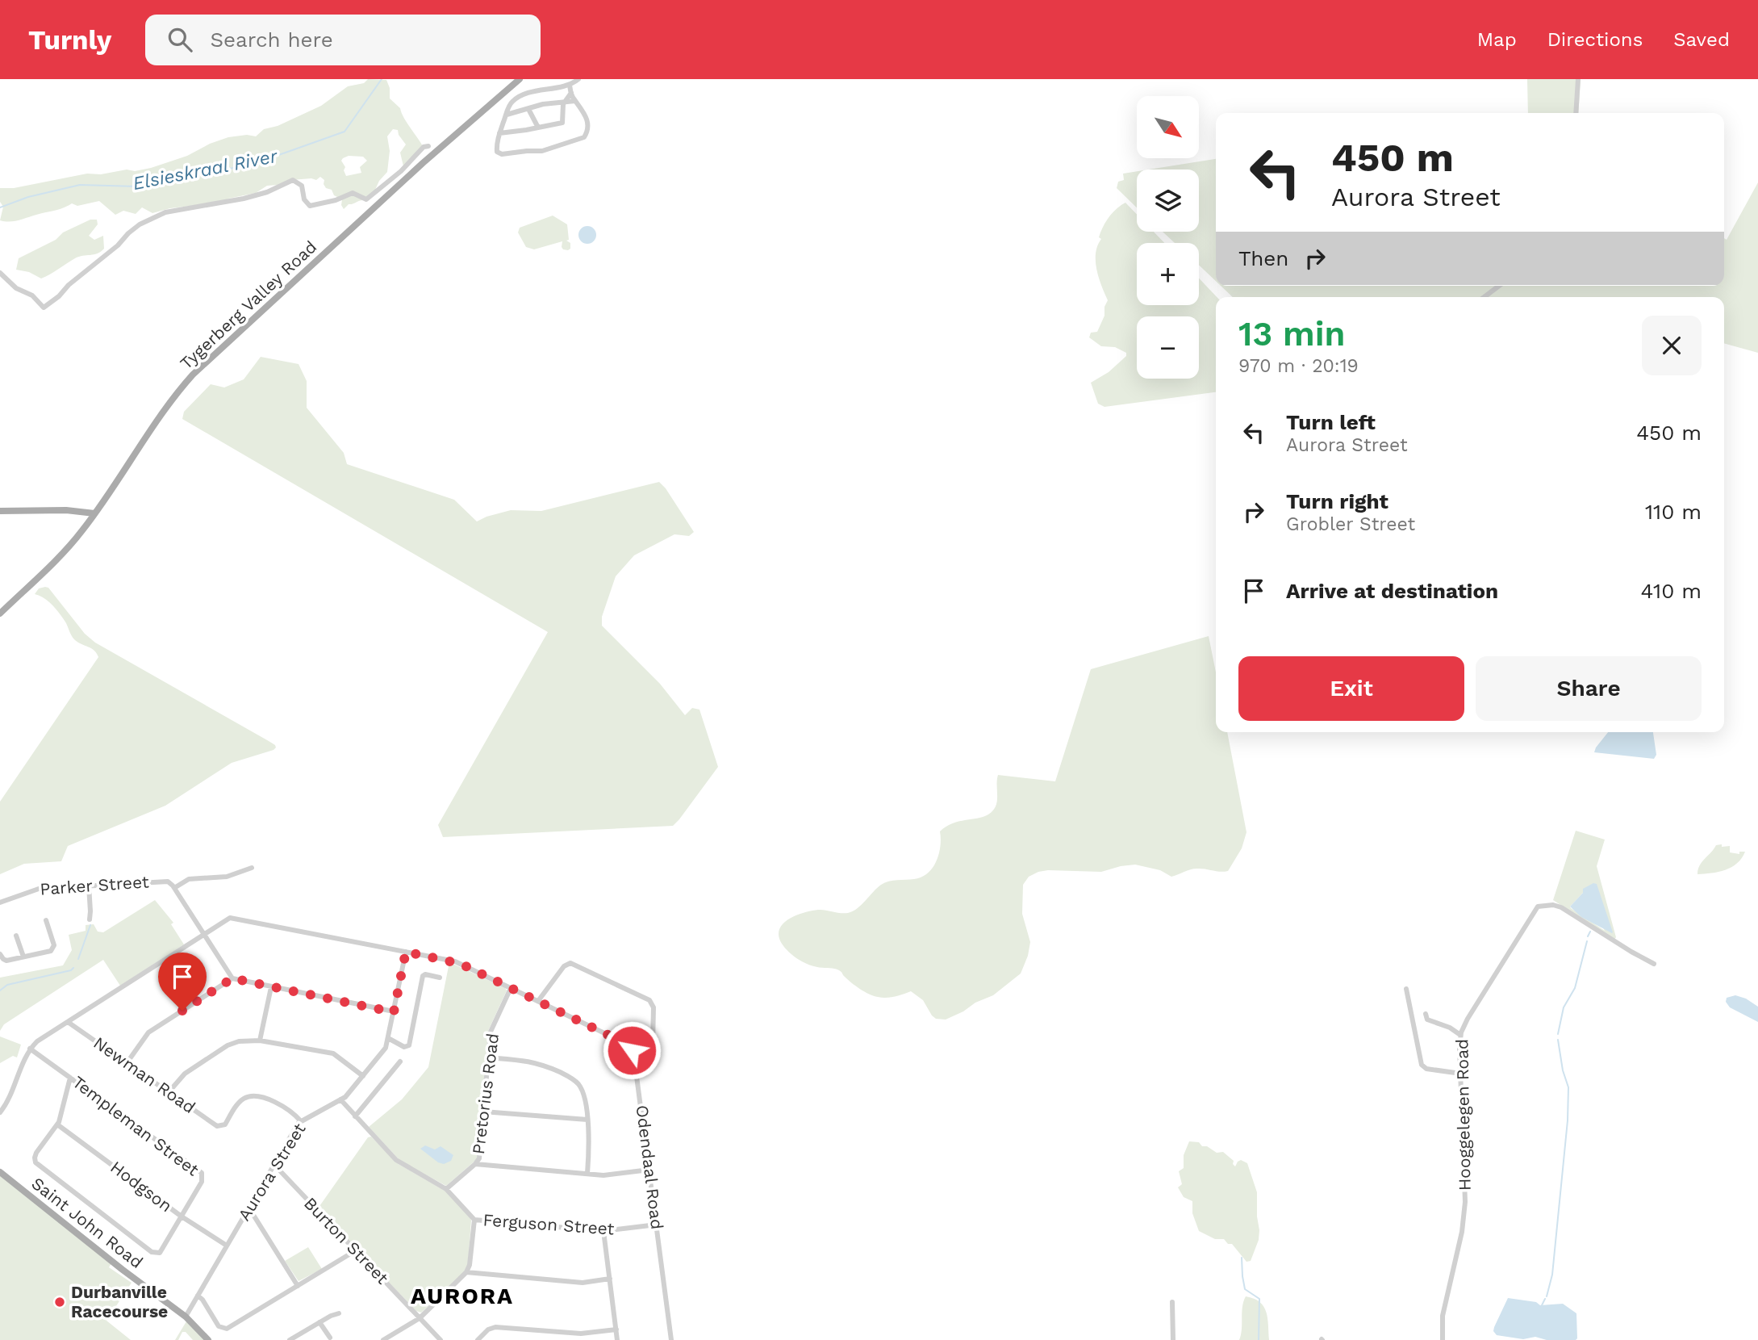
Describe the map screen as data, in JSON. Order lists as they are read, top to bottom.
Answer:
{
  "streets": {
    "main road": ["Tygerberg Valley Road", "Saint John Road"],
    "street": [
      "Parker Street",
      "Newman Road",
      "Pretorius Road",
      "Hooggelegen Road",
      "Templeman Street",
      "Odendaal Road",
      "Aurora Street",
      "Hodgson",
      "Ferguson Street",
      "Burton Street"
    ]
  },
  "crossings": [
    ["Newman Road", "Aurora Street"],
    ["Templeman Street", "Hodgson"],
    ["Odendaal Road", "Ferguson Street"],
    ["Aurora Street", "Hodgson"],
    ["Aurora Street", "Saint John Road"],
    ["Aurora Street", "Burton Street"]
  ],
  "districts": ["AURORA"],
  "water": ["Elsieskraal River"],
  "places": ["Durbanville Racecourse"],
  "north": "bottom right",
  "page": {
    "header": "Turnly",
    "search": "Search here",
    "nav": ["Map", "Directions", "Saved"],
    "map_buttons": ["+", "−"],
    "turn": ["450 m", "Aurora Street"],
    "then": "Then",
    "heading": ["13 min", "970 m · 20:19"],
    "list": [
      {
        "name": "Turn left",
        "note": "Aurora Street",
        "value": "450 m"
      },
      {
        "name": "Turn right",
        "note": "Grobler Street",
        "value": "110 m"
      },
      {
        "name": "Arrive at destination",
        "value": "410 m"
      }
    ],
    "buttons": ["Exit", "Share"]
  }
}
